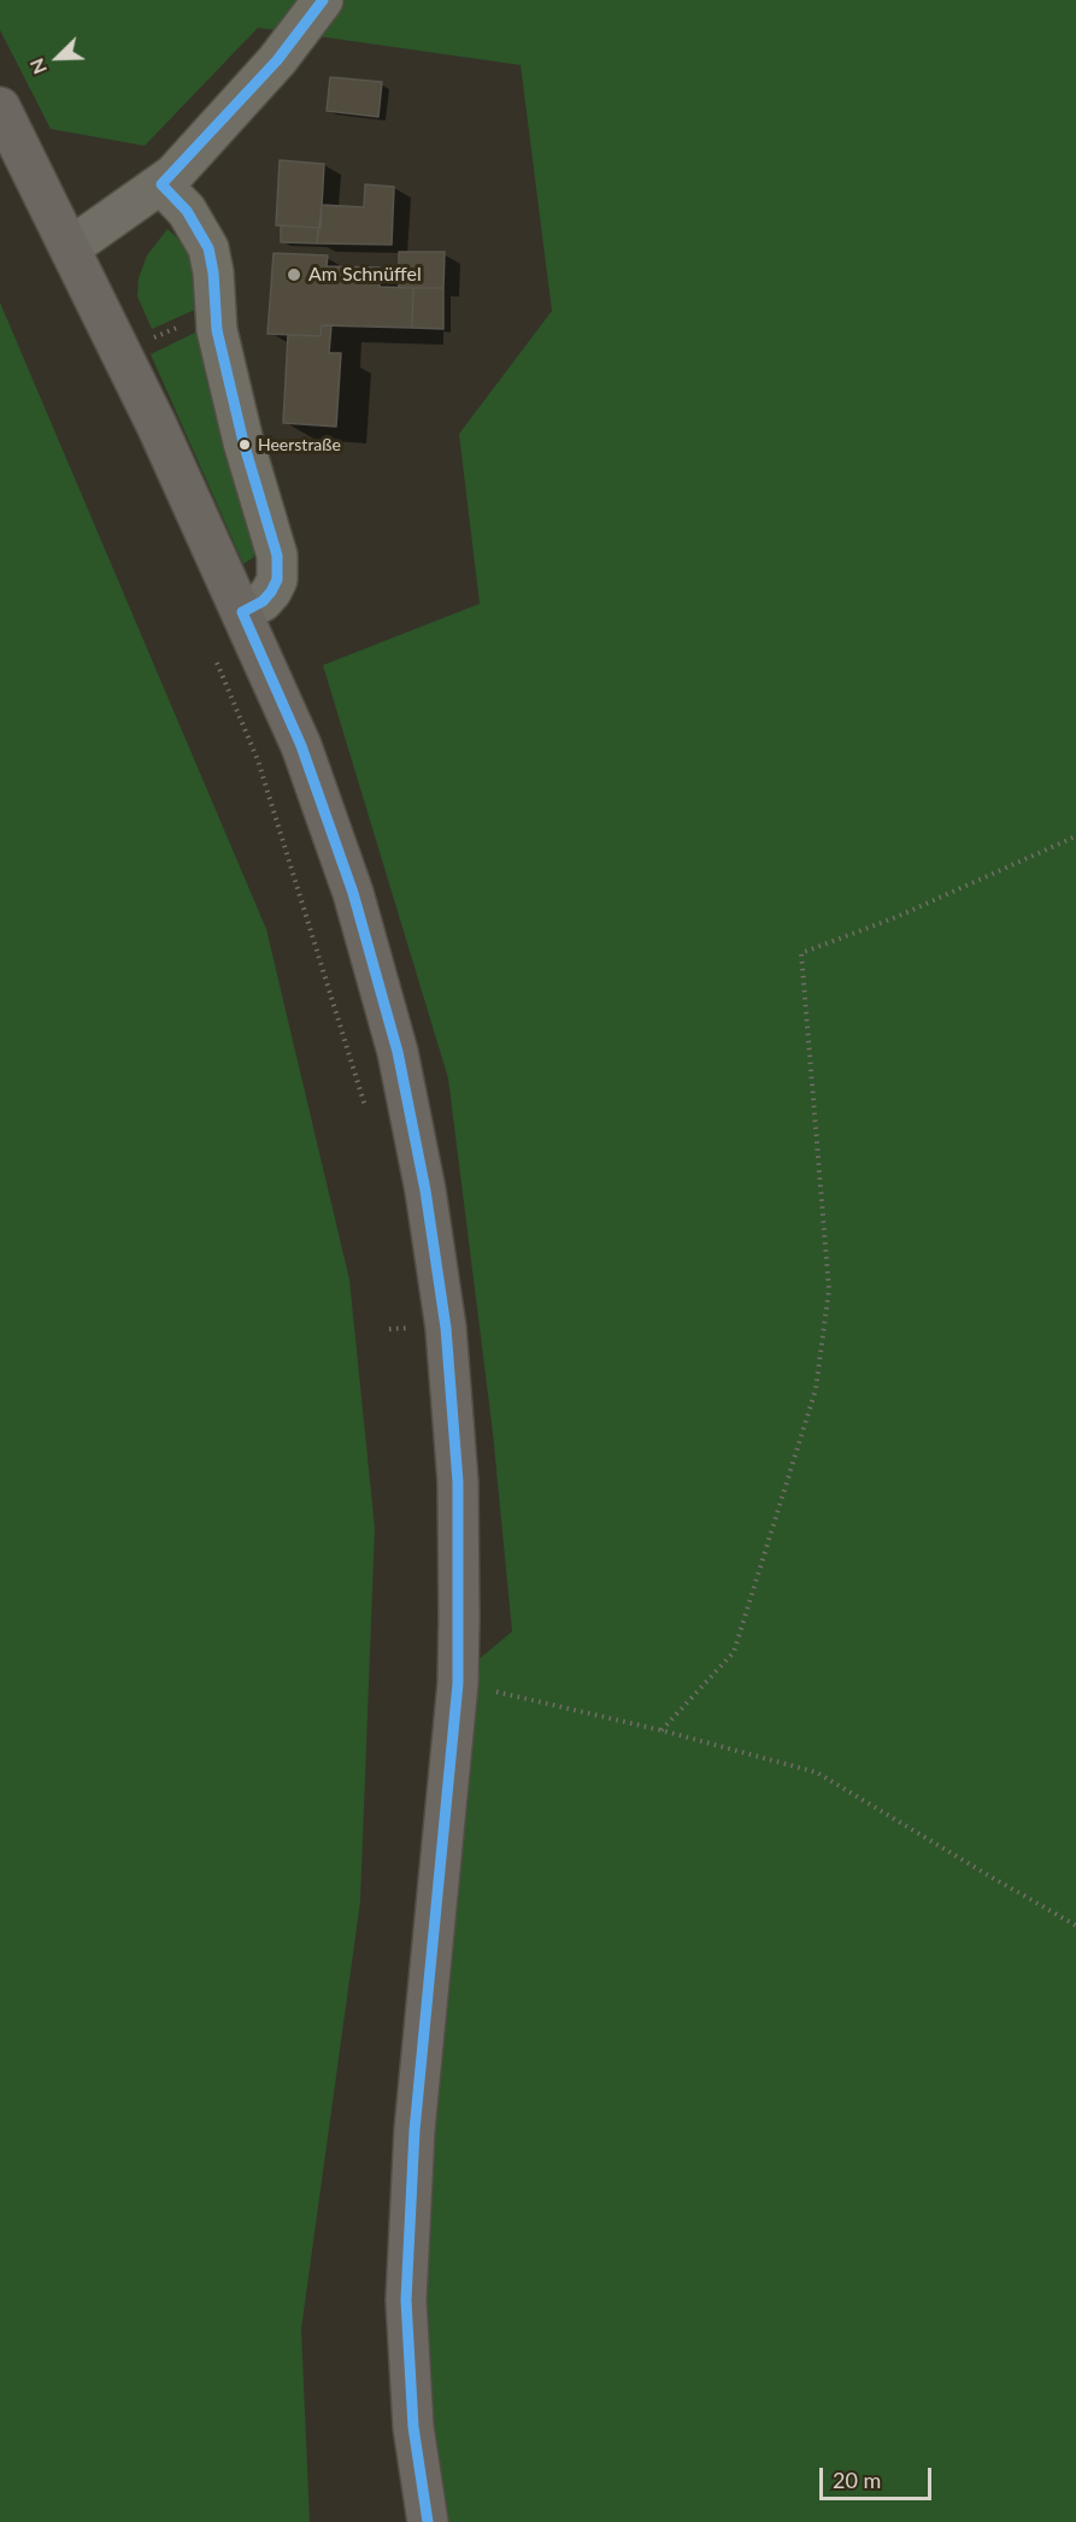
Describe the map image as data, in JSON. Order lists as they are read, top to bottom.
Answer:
{
  "places": ["Am Schnüffel", "Heerstraße"],
  "scale_bar": "20 m",
  "north": "bottom left"
}
